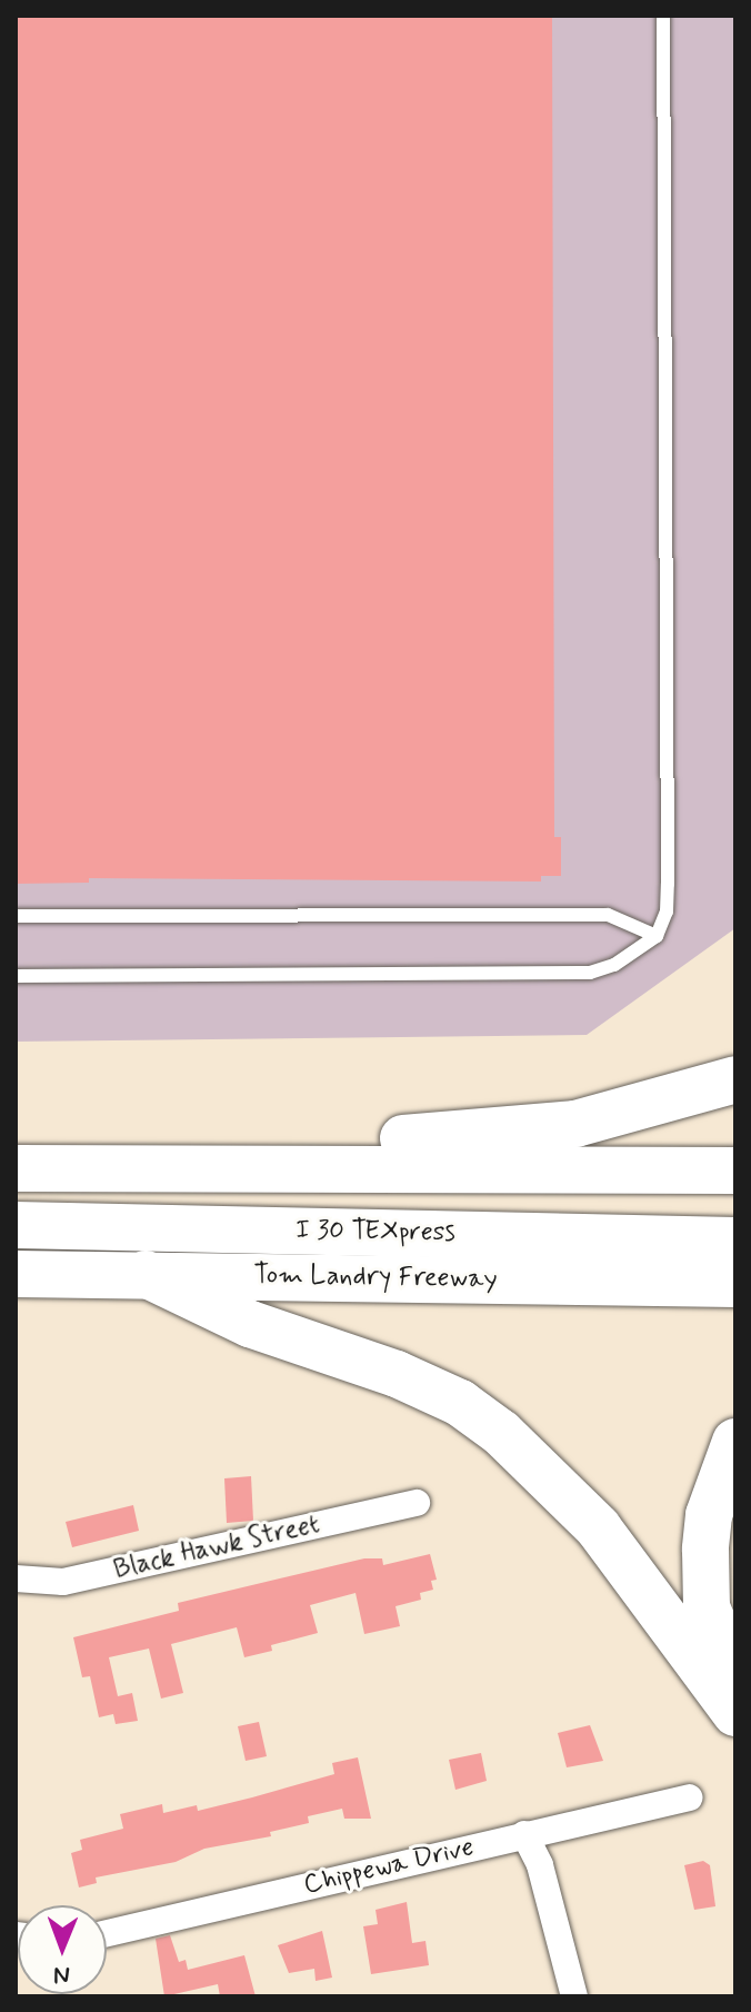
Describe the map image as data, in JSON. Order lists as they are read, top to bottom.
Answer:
{
  "streets": {
    "highway": ["I 30 TEXpress", "Tom Landry Freeway"],
    "street": ["Black Hawk Street", "Chippewa Drive"]
  },
  "north": "bottom"
}
